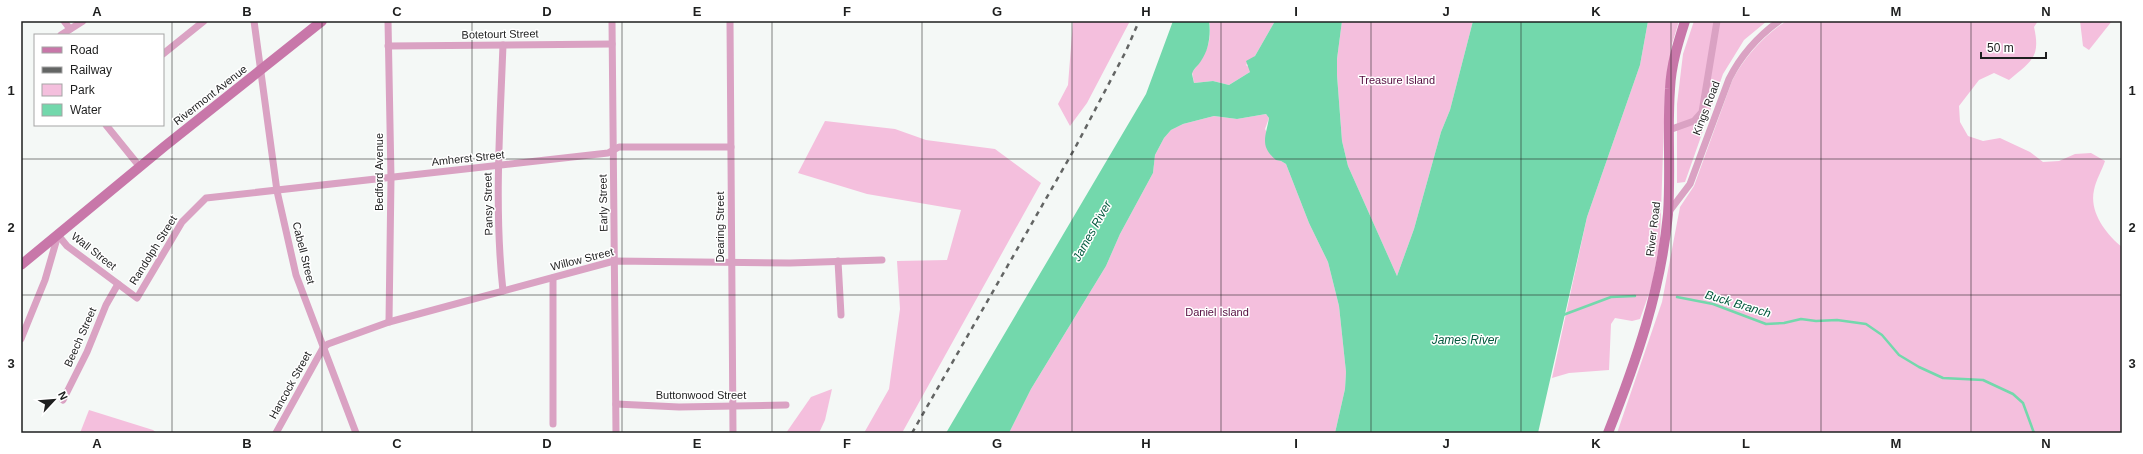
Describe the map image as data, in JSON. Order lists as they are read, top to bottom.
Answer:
{
  "streets": {
    "street": [
      "Botetourt Street",
      "Rivermont Avenue",
      "Kings Road",
      "Amherst Street",
      "Bedford Avenue",
      "Early Street",
      "Pansy Street",
      "Dearing Street",
      "River Road",
      "Randolph Street",
      "Wall Street",
      "Cabell Street",
      "Willow Street",
      "Beech Street",
      "Hancock Street",
      "Buttonwood Street"
    ]
  },
  "crossings": [
    ["Botetourt Street", "Bedford Avenue"],
    ["Botetourt Street", "Early Street"],
    ["Botetourt Street", "Pansy Street"],
    ["Rivermont Avenue", "Wall Street"],
    ["Rivermont Avenue", "Cabell Street"],
    ["Kings Road", "River Road"],
    ["Amherst Street", "Bedford Avenue"],
    ["Amherst Street", "Early Street"],
    ["Amherst Street", "Pansy Street"],
    ["Amherst Street", "Dearing Street"],
    ["Amherst Street", "Randolph Street"],
    ["Amherst Street", "Cabell Street"],
    ["Bedford Avenue", "Willow Street"],
    ["Early Street", "Willow Street"],
    ["Early Street", "Buttonwood Street"],
    ["Pansy Street", "Willow Street"],
    ["Dearing Street", "Willow Street"],
    ["Dearing Street", "Buttonwood Street"],
    ["Randolph Street", "Wall Street"],
    ["Wall Street", "Beech Street"],
    ["Cabell Street", "Willow Street"],
    ["Cabell Street", "Hancock Street"],
    ["Willow Street", "Hancock Street"]
  ],
  "water": ["James River", "Buck Branch"],
  "parks": ["Treasure Island", "Daniel Island"],
  "legend": [
    "Road",
    "Railway",
    "Park",
    "Water"
  ],
  "scale_bar": "50 m",
  "north": "top right",
  "grid": {
    "columns": [
      "A",
      "B",
      "C",
      "D",
      "E",
      "F",
      "G",
      "H",
      "I",
      "J",
      "K",
      "L",
      "M",
      "N"
    ],
    "rows": ["1", "2", "3"]
  }
}
